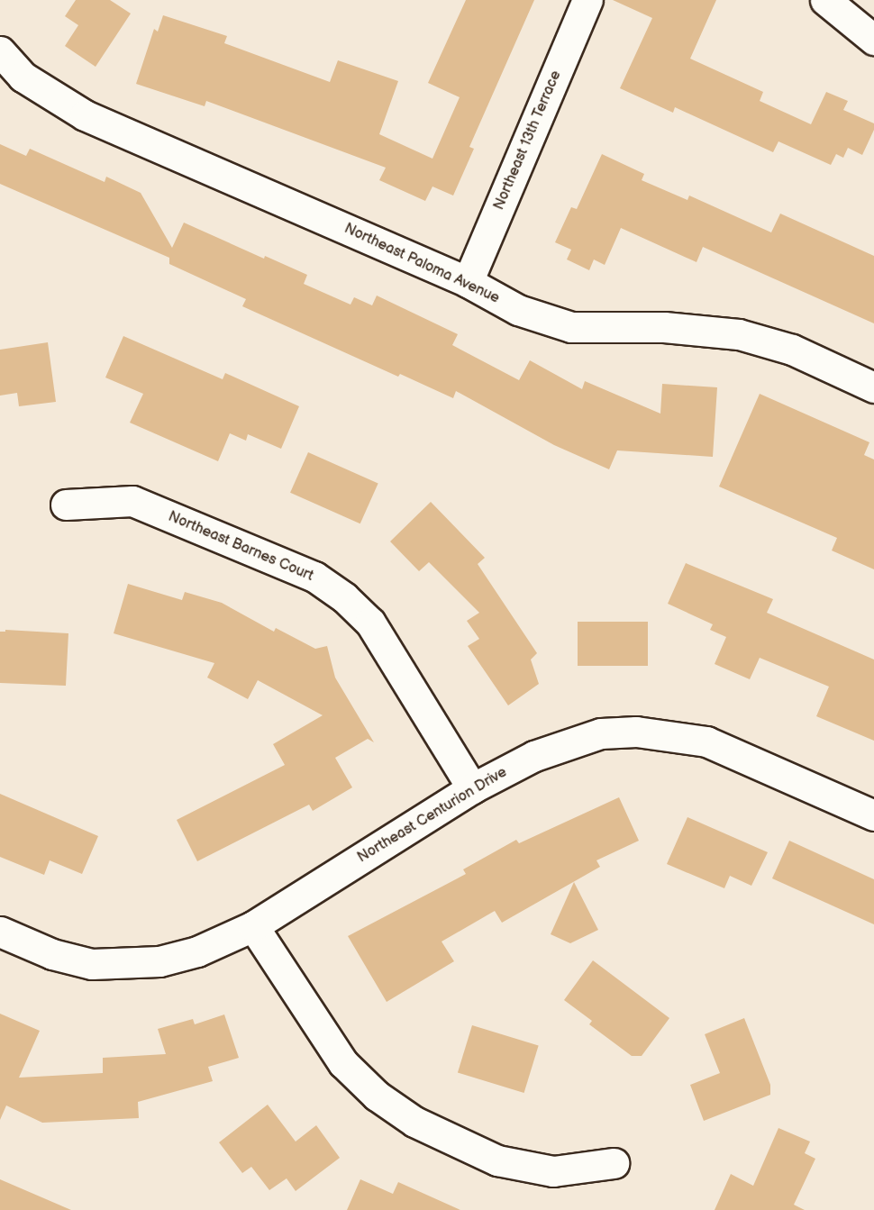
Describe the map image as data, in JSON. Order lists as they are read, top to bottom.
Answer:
{
  "streets": {
    "street": [
      "Northeast 13th Terrace",
      "Northeast Paloma Avenue",
      "Northeast Barnes Court",
      "Northeast Centurion Drive"
    ]
  },
  "crossings": [
    ["Northeast 13th Terrace", "Northeast Paloma Avenue"],
    ["Northeast Barnes Court", "Northeast Centurion Drive"]
  ]
}
